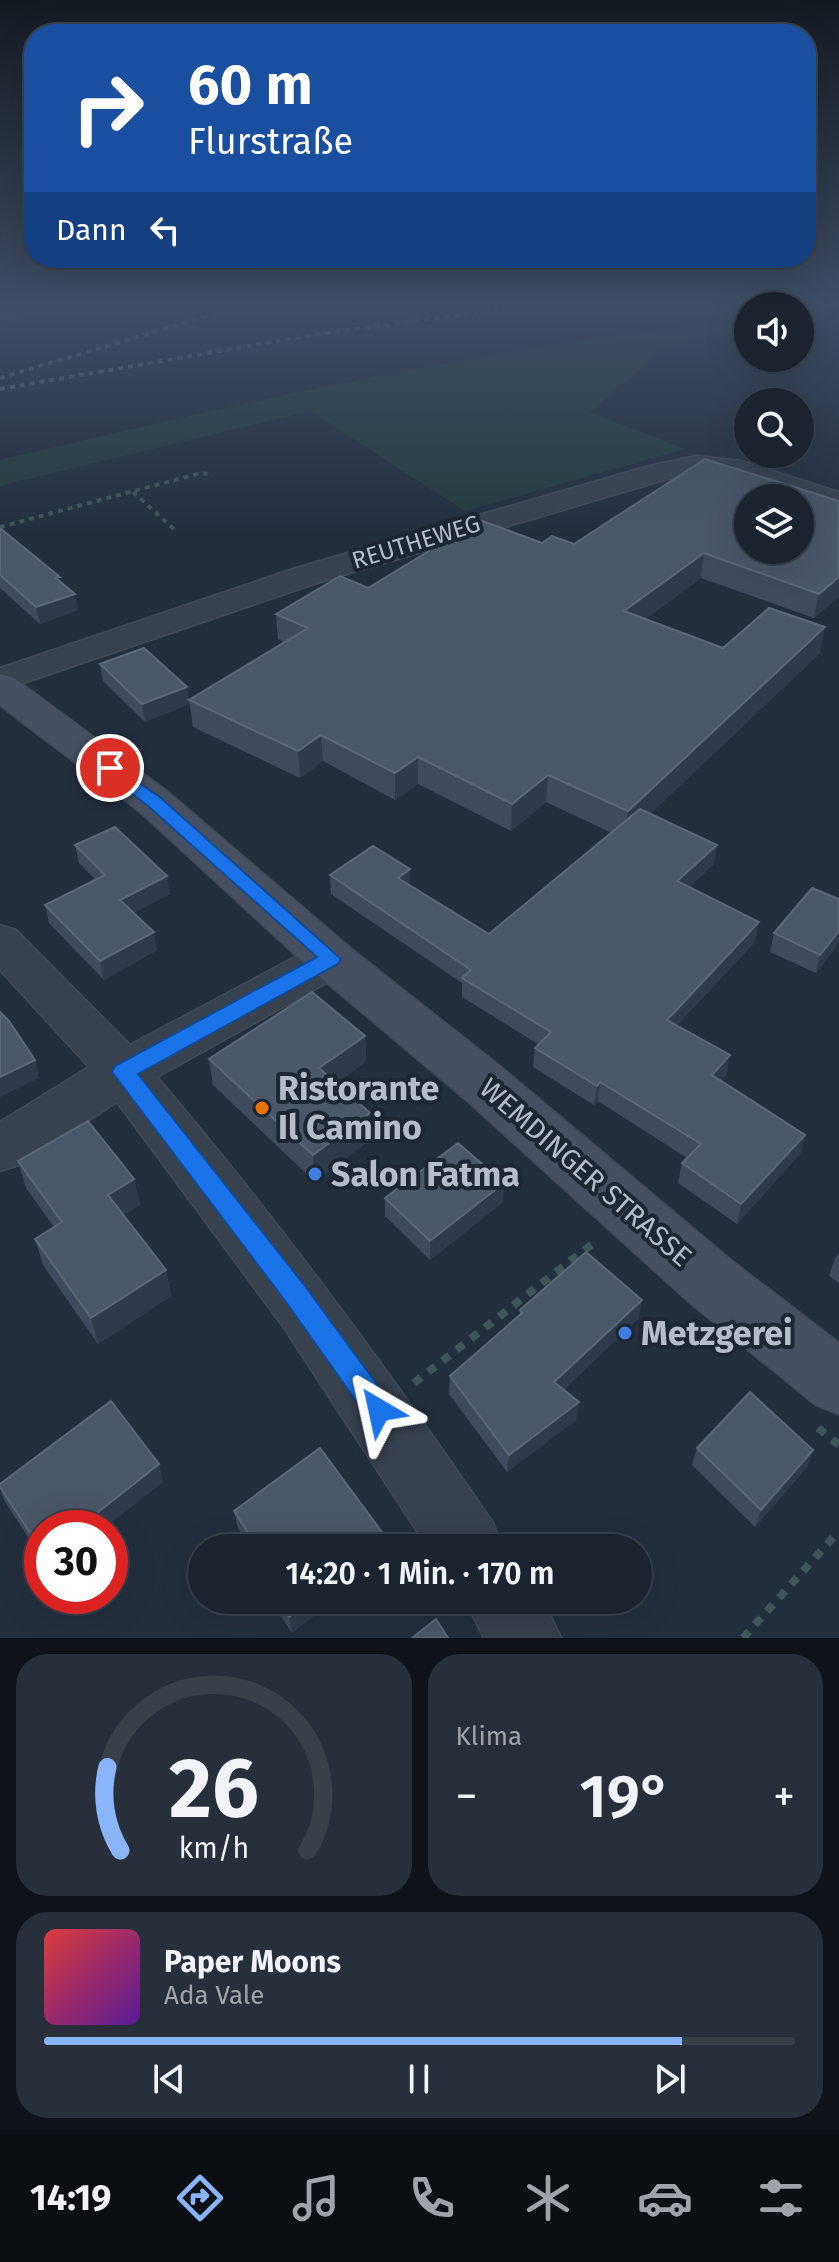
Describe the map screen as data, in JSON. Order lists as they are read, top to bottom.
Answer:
{
  "streets": {
    "main road": ["WEMDINGER STRASSE"],
    "street": ["REUTHEWEG"]
  },
  "crossings": [
    ["REUTHEWEG", "WEMDINGER STRASSE"]
  ],
  "places": ["Ristorante Il Camino", "Salon Fatma", "Metzgerei"],
  "page": {
    "turn": ["60 m", "Flurstraße"],
    "then": "Dann",
    "limit": "30",
    "trip": "14:20 · 1 Min. · 170 m",
    "tile": "Klima",
    "heat": ["−", "19°", "+"],
    "song": ["Paper Moons", "Ada Vale"],
    "tabs": "14:19",
    "gauge": ["26", "km/h"]
  }
}
